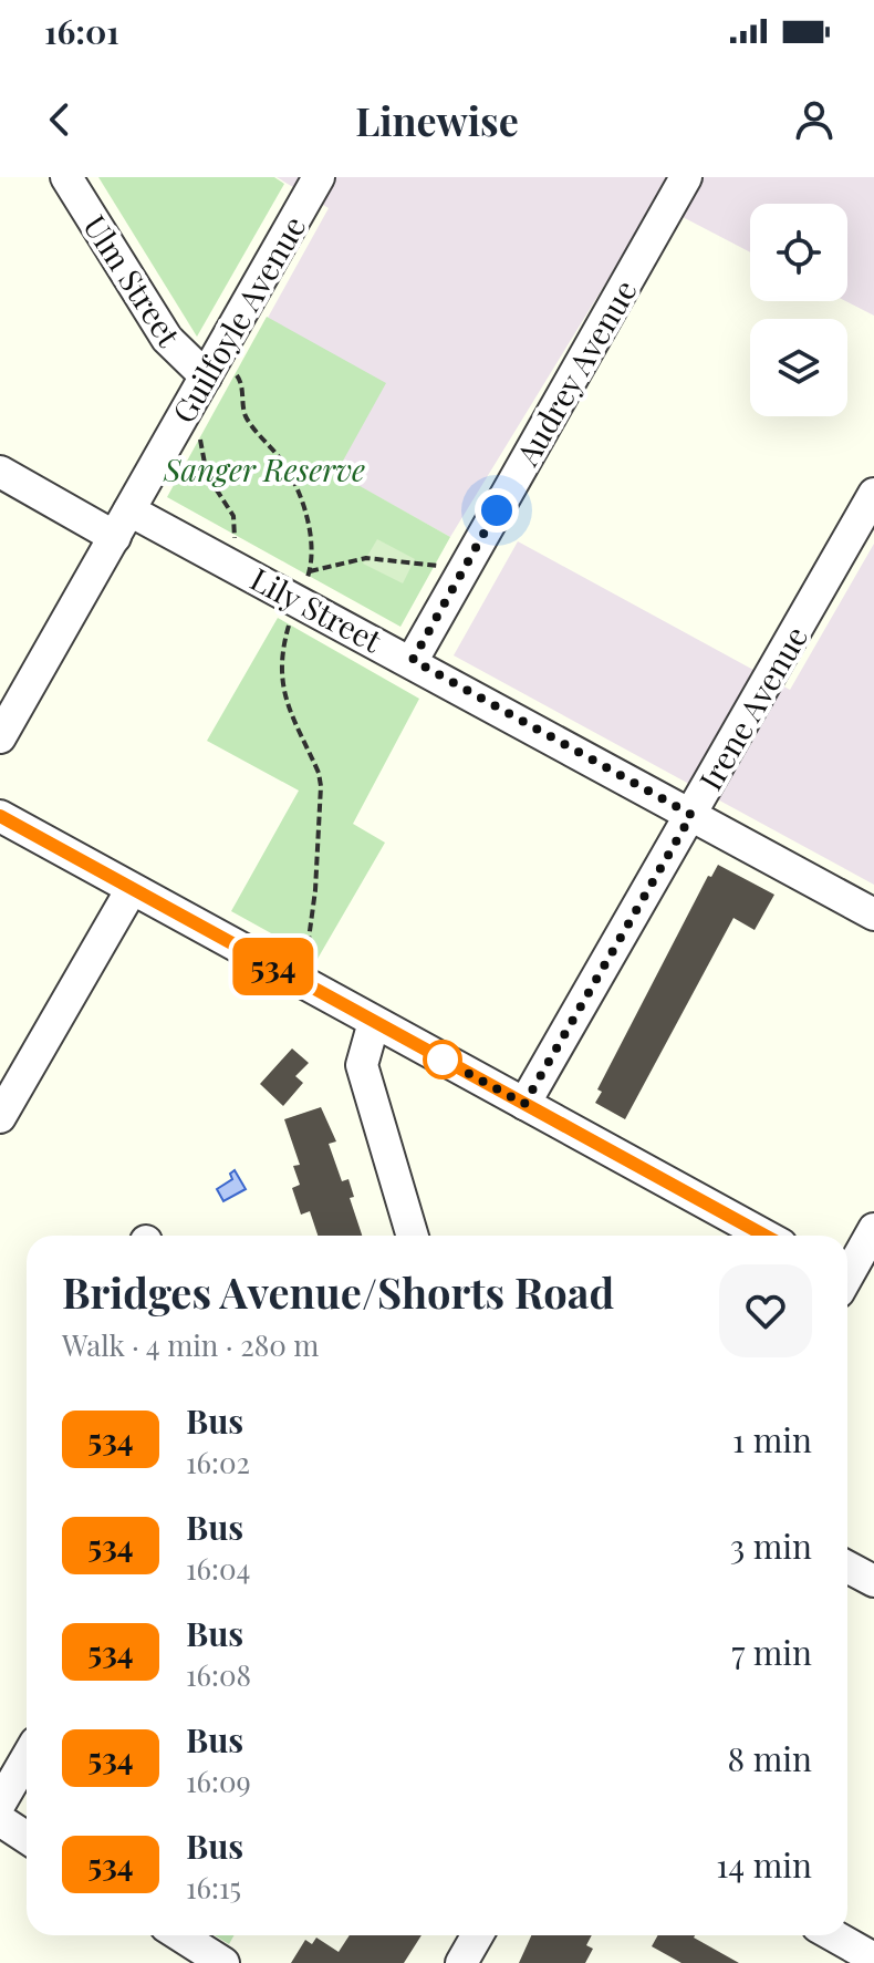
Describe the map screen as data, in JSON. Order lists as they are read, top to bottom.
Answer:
{
  "streets": {
    "street": [
      "Ulm Street",
      "Guilfoyle Avenue",
      "Audrey Avenue",
      "Lily Street",
      "Irene Avenue"
    ]
  },
  "crossings": [
    ["Ulm Street", "Guilfoyle Avenue"],
    ["Guilfoyle Avenue", "Lily Street"],
    ["Audrey Avenue", "Lily Street"],
    ["Lily Street", "Irene Avenue"]
  ],
  "parks": ["Sanger Reserve"],
  "lines": ["bus line 534"],
  "page": {
    "status": "16:01",
    "header": "Linewise",
    "on_map": "534",
    "heading": ["Bridges Avenue/Shorts Road", "Walk · 4 min · 280 m"],
    "list": [
      {
        "mark": "534",
        "name": "Bus",
        "note": "16:02",
        "value": "1 min"
      },
      {
        "mark": "534",
        "name": "Bus",
        "note": "16:04",
        "value": "3 min"
      },
      {
        "mark": "534",
        "name": "Bus",
        "note": "16:08",
        "value": "7 min"
      },
      {
        "mark": "534",
        "name": "Bus",
        "note": "16:09",
        "value": "8 min"
      },
      {
        "mark": "534",
        "name": "Bus",
        "note": "16:15",
        "value": "14 min"
      }
    ]
  }
}
